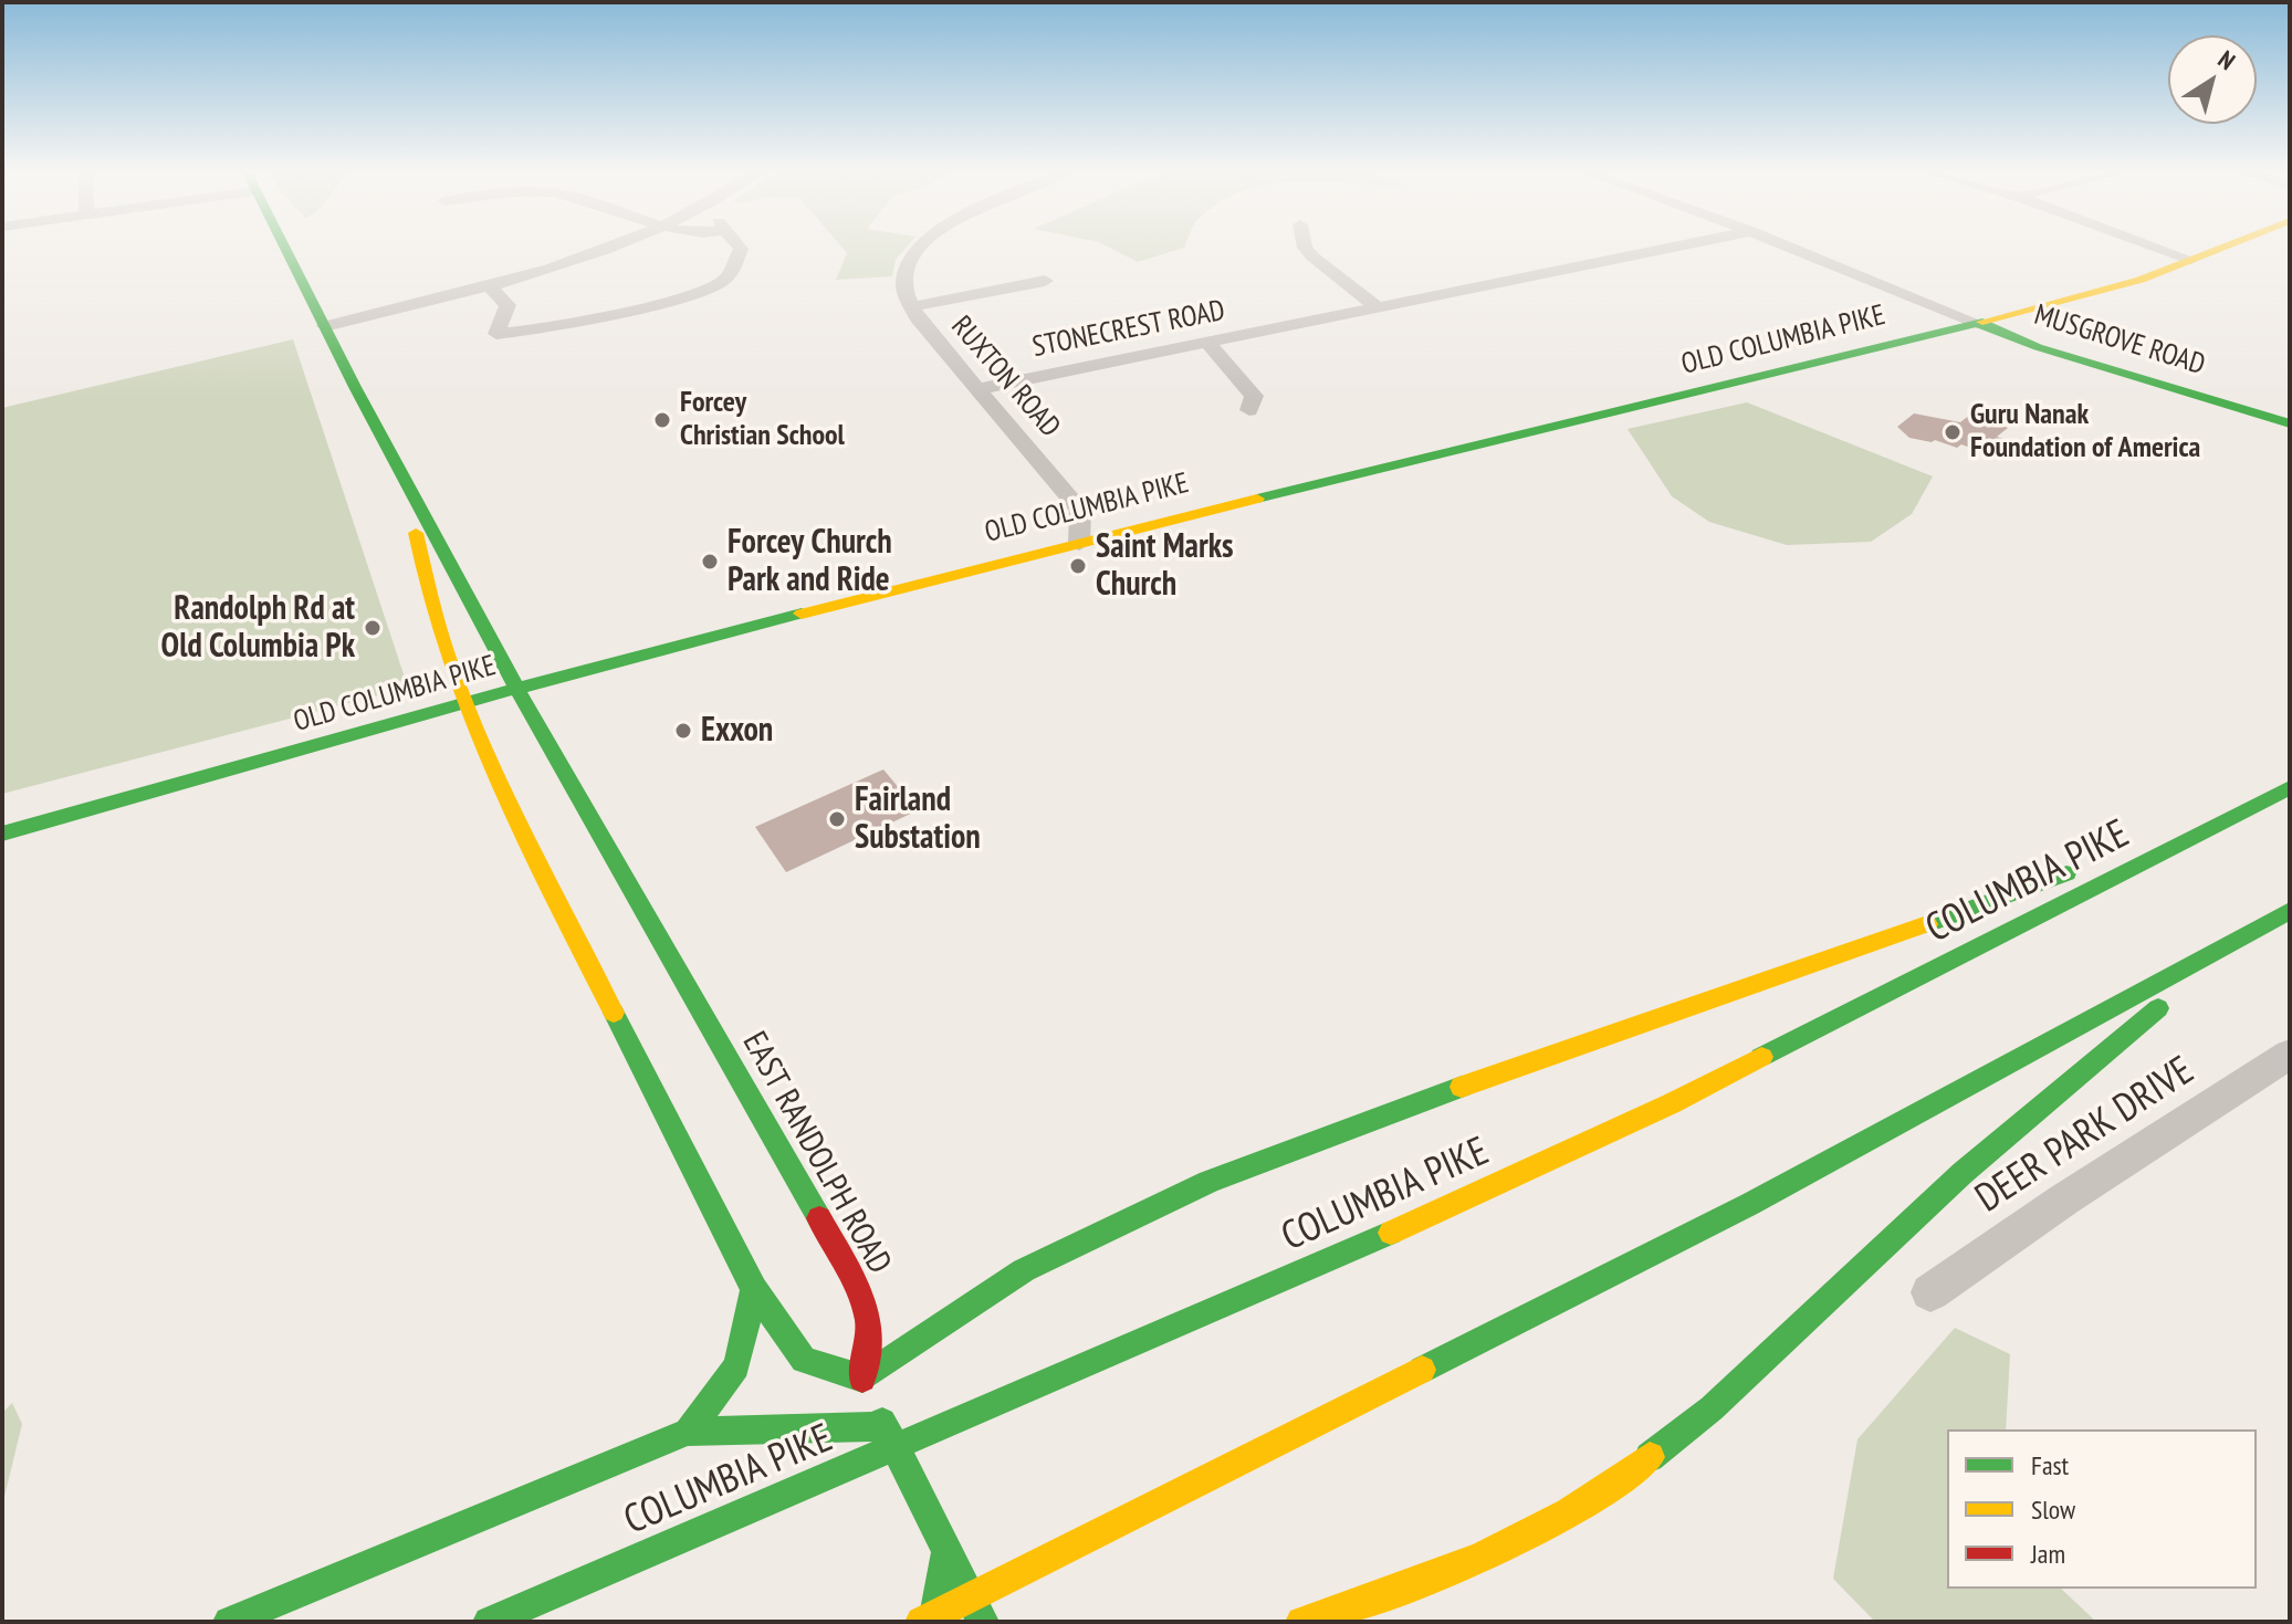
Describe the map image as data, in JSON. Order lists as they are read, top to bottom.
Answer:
{
  "streets": {
    "main road": [
      "OLD COLUMBIA PIKE",
      "MUSGROVE ROAD",
      "COLUMBIA PIKE",
      "EAST RANDOLPH ROAD"
    ],
    "street": ["STONECREST ROAD", "RUXTON ROAD", "DEER PARK DRIVE"]
  },
  "crossings": [
    ["STONECREST ROAD", "RUXTON ROAD"],
    ["OLD COLUMBIA PIKE", "MUSGROVE ROAD"],
    ["OLD COLUMBIA PIKE", "RUXTON ROAD"],
    ["OLD COLUMBIA PIKE", "EAST RANDOLPH ROAD"]
  ],
  "places": [
    "Forcey Christian School",
    "Guru Nanak Foundation of America",
    "Forcey Church Park and Ride",
    "Saint Marks Church",
    "Randolph Rd at Old Columbia Pk",
    "Exxon",
    "Fairland Substation"
  ],
  "legend": ["Fast", "Slow", "Jam"],
  "north": "top right"
}
